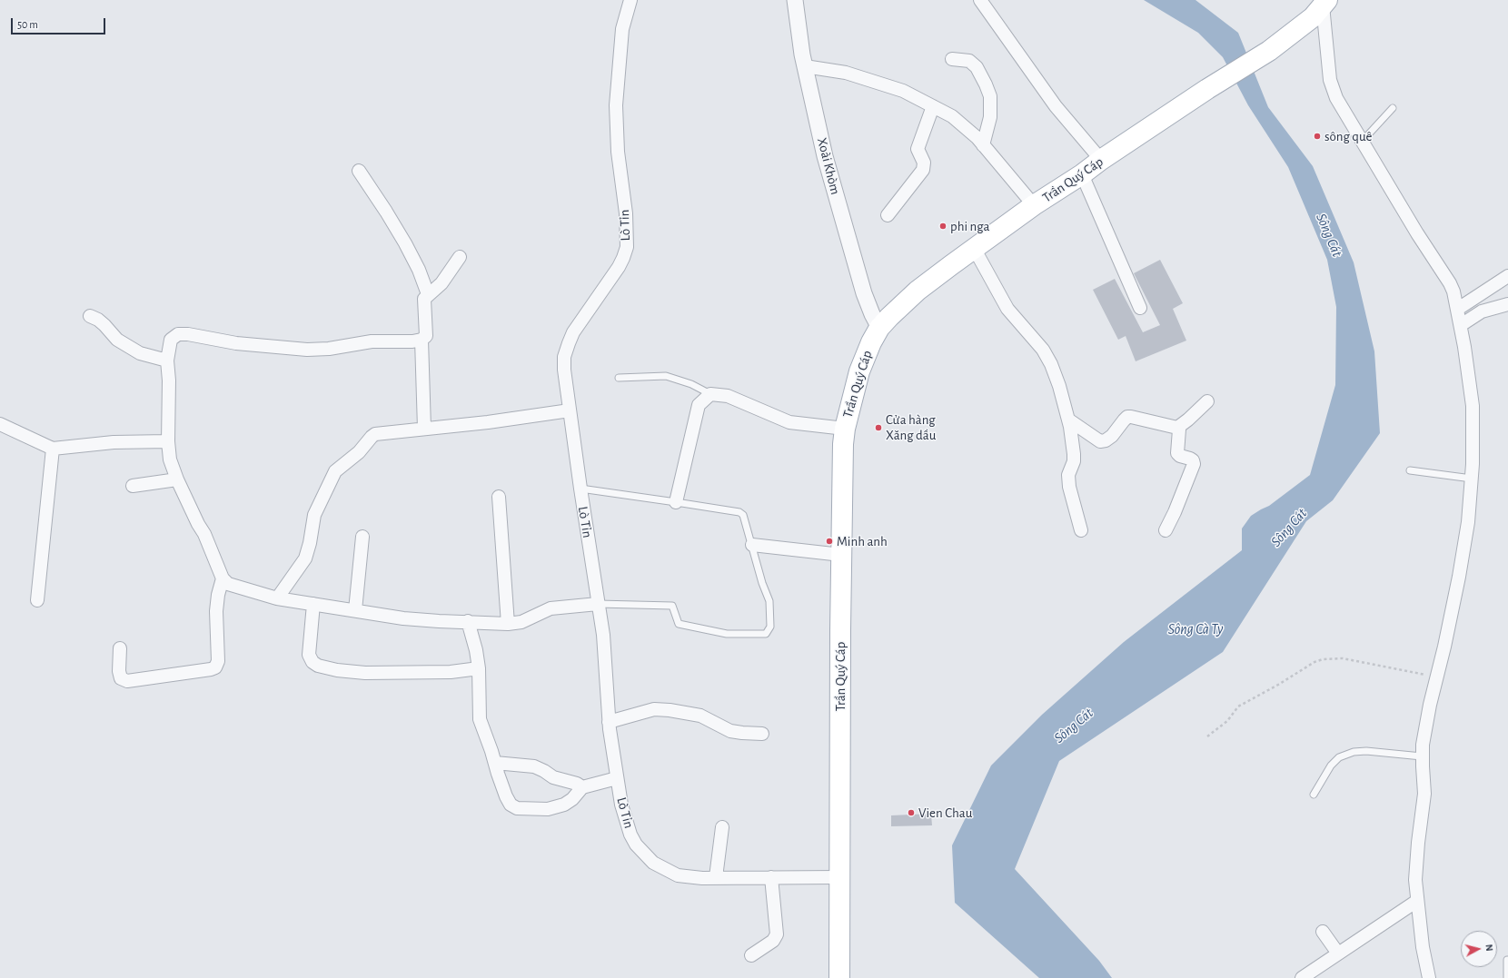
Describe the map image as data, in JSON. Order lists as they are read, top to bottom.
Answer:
{
  "streets": {
    "main road": ["Trần Quý Cáp"],
    "street": ["Xoài Khòm", "Lò Tỉn"]
  },
  "crossings": [
    ["Xoài Khòm", "Trần Quý Cáp"],
    ["Trần Quý Cáp", "Lò Tỉn"]
  ],
  "water": ["Sông Cát", "Sông Cà Ty"],
  "places": [
    "sông quê",
    "phi nga",
    "Cửa hàng Xăng dầu",
    "Minh anh",
    "Vien Chau"
  ],
  "scale_bar": "50 m",
  "north": "right"
}
